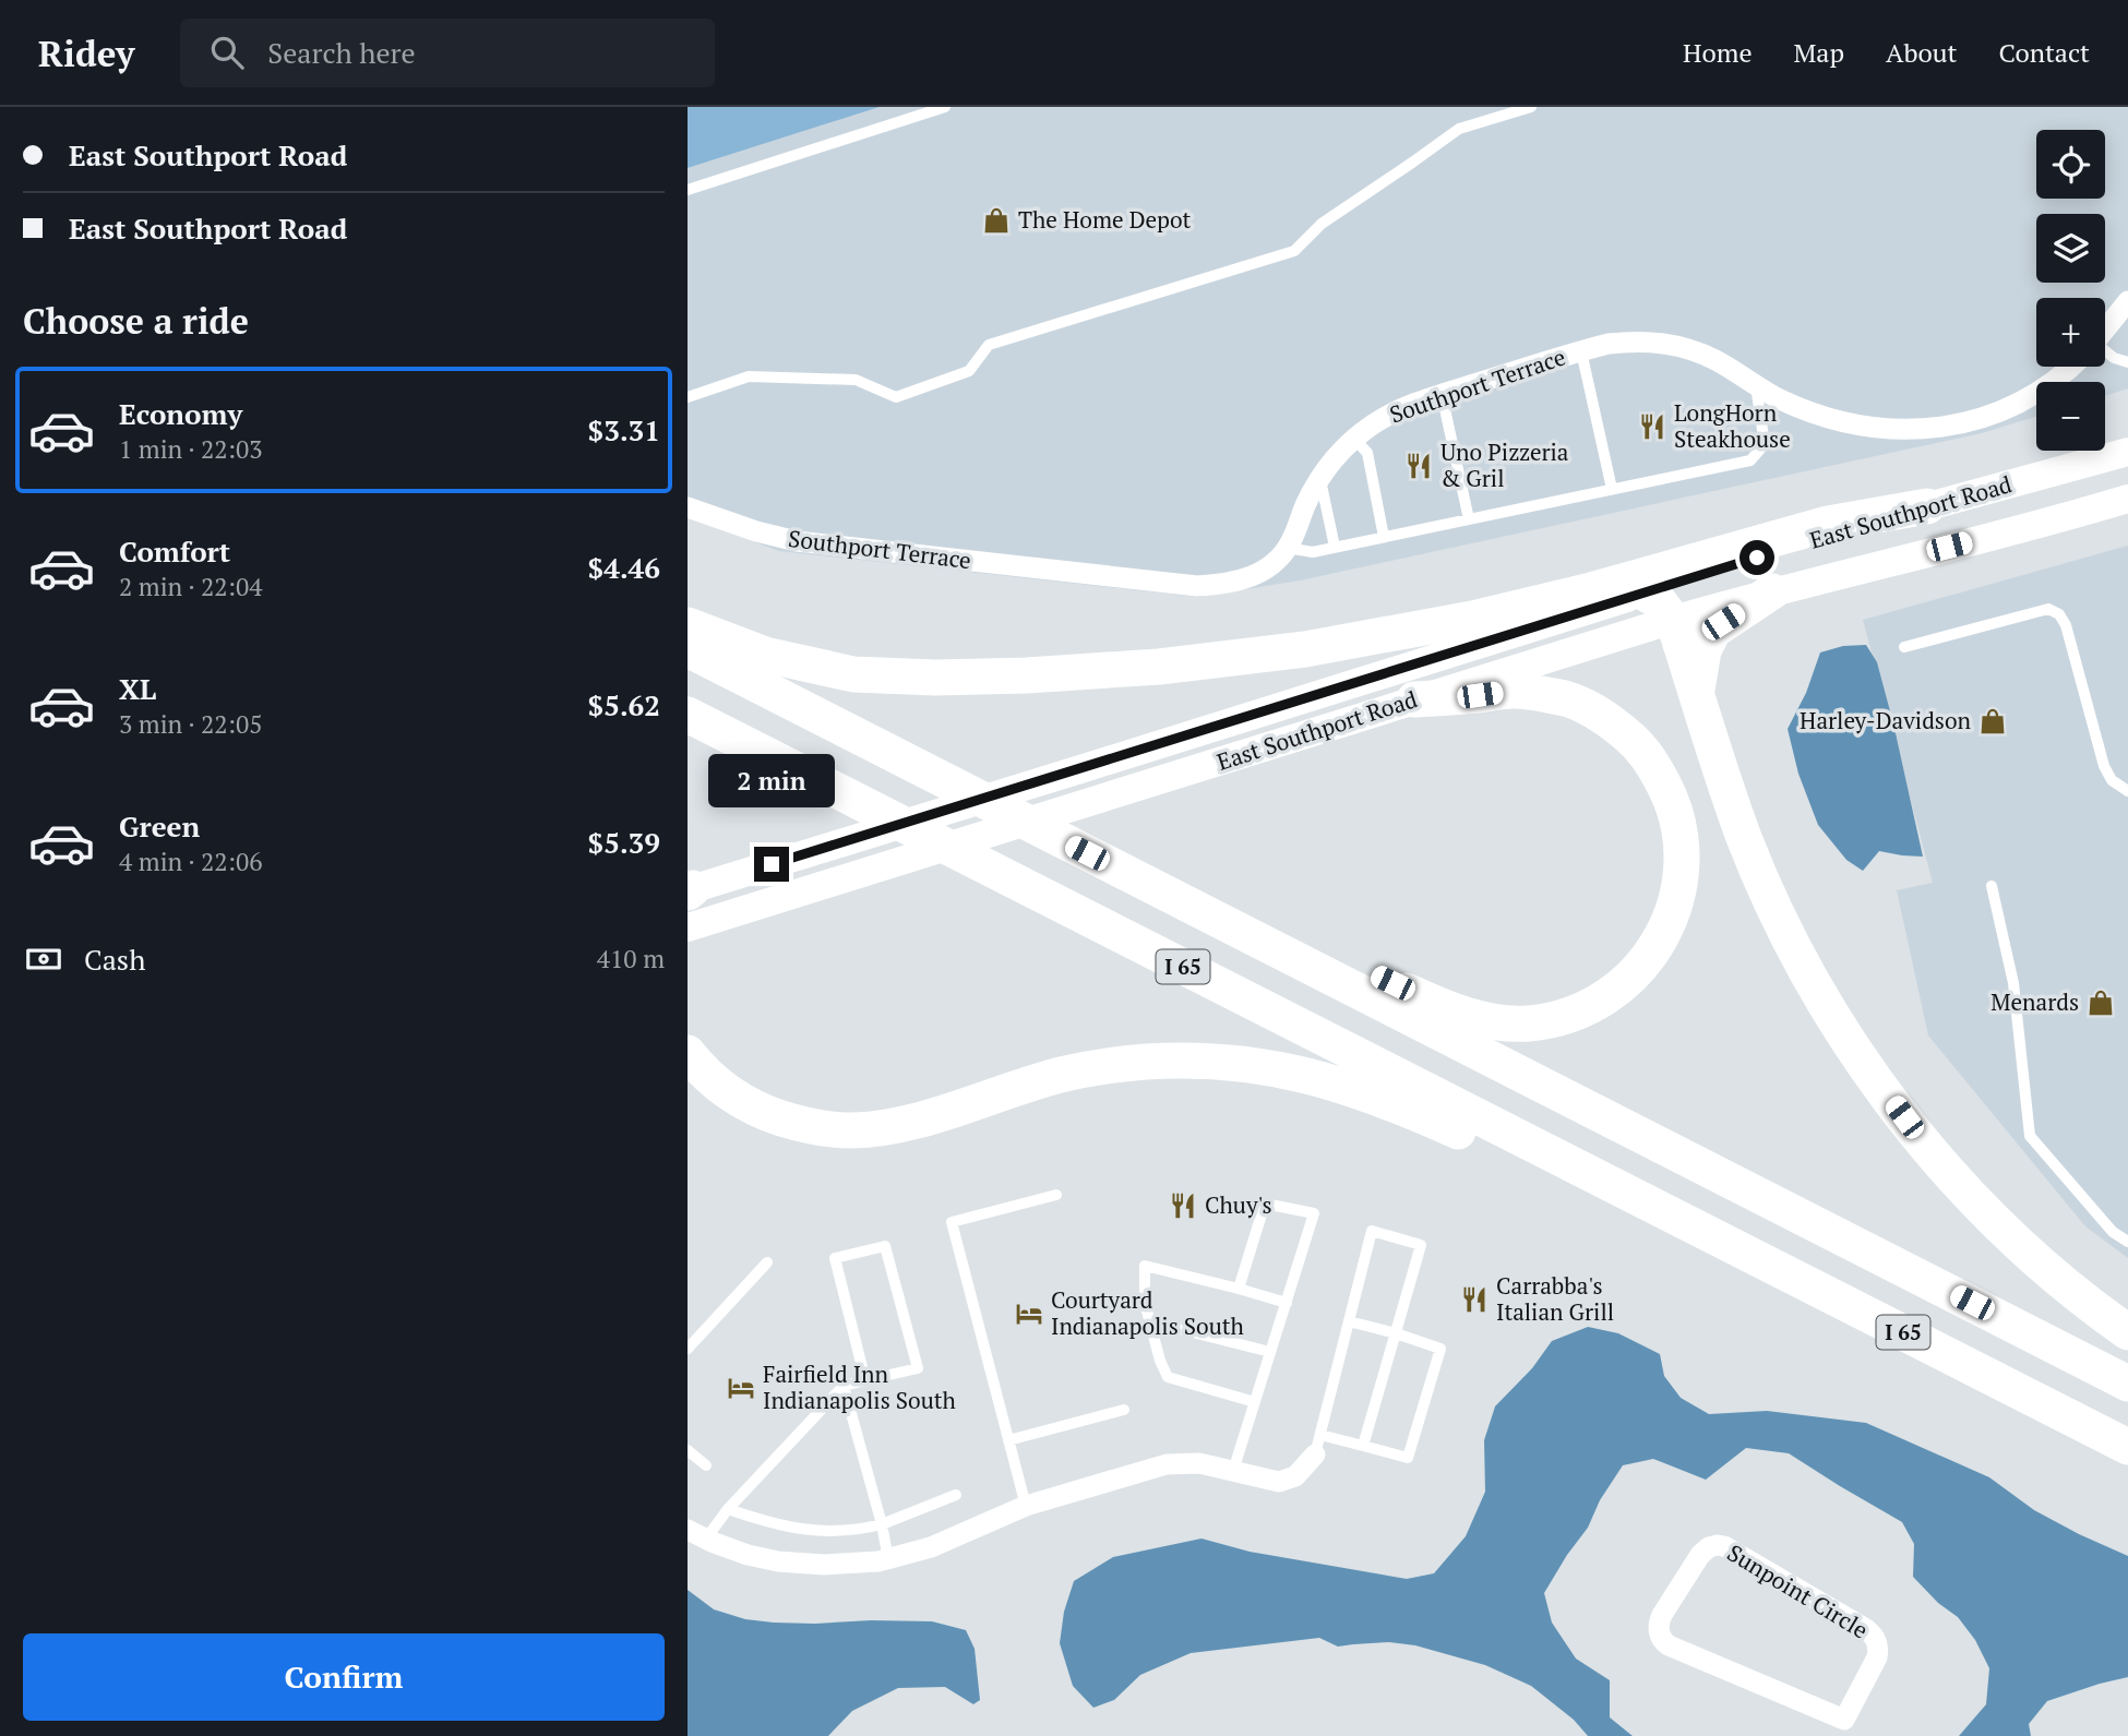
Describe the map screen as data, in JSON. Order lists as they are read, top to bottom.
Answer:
{
  "streets": {
    "highway": ["I 65"],
    "main road": ["East Southport Road"],
    "street": ["Southport Terrace", "Sunpoint Circle"]
  },
  "places": {
    "shop": ["The Home Depot", "Harley-Davidson", "Menards"],
    "restaurant": [
      "LongHorn Steakhouse",
      "Uno Pizzeria & Gril",
      "Chuy's",
      "Carrabba's Italian Grill"
    ],
    "hotel": ["Courtyard Indianapolis South", "Fairfield Inn Indianapolis South"]
  },
  "page": {
    "header": "Ridey",
    "search": "Search here",
    "nav": [
      "Home",
      "Map",
      "About",
      "Contact"
    ],
    "banner": ["East Southport Road", "East Southport Road"],
    "map_buttons": ["+", "−"],
    "heading": "Choose a ride",
    "list": [
      {
        "name": "Economy",
        "note": "1 min · 22:03",
        "value": "$3.31"
      },
      {
        "name": "Comfort",
        "note": "2 min · 22:04",
        "value": "$4.46"
      },
      {
        "name": "XL",
        "note": "3 min · 22:05",
        "value": "$5.62"
      },
      {
        "name": "Green",
        "note": "4 min · 22:06",
        "value": "$5.39"
      }
    ],
    "bubble": "2 min",
    "pay": ["Cash", "410 m"],
    "buttons": "Confirm"
  }
}
